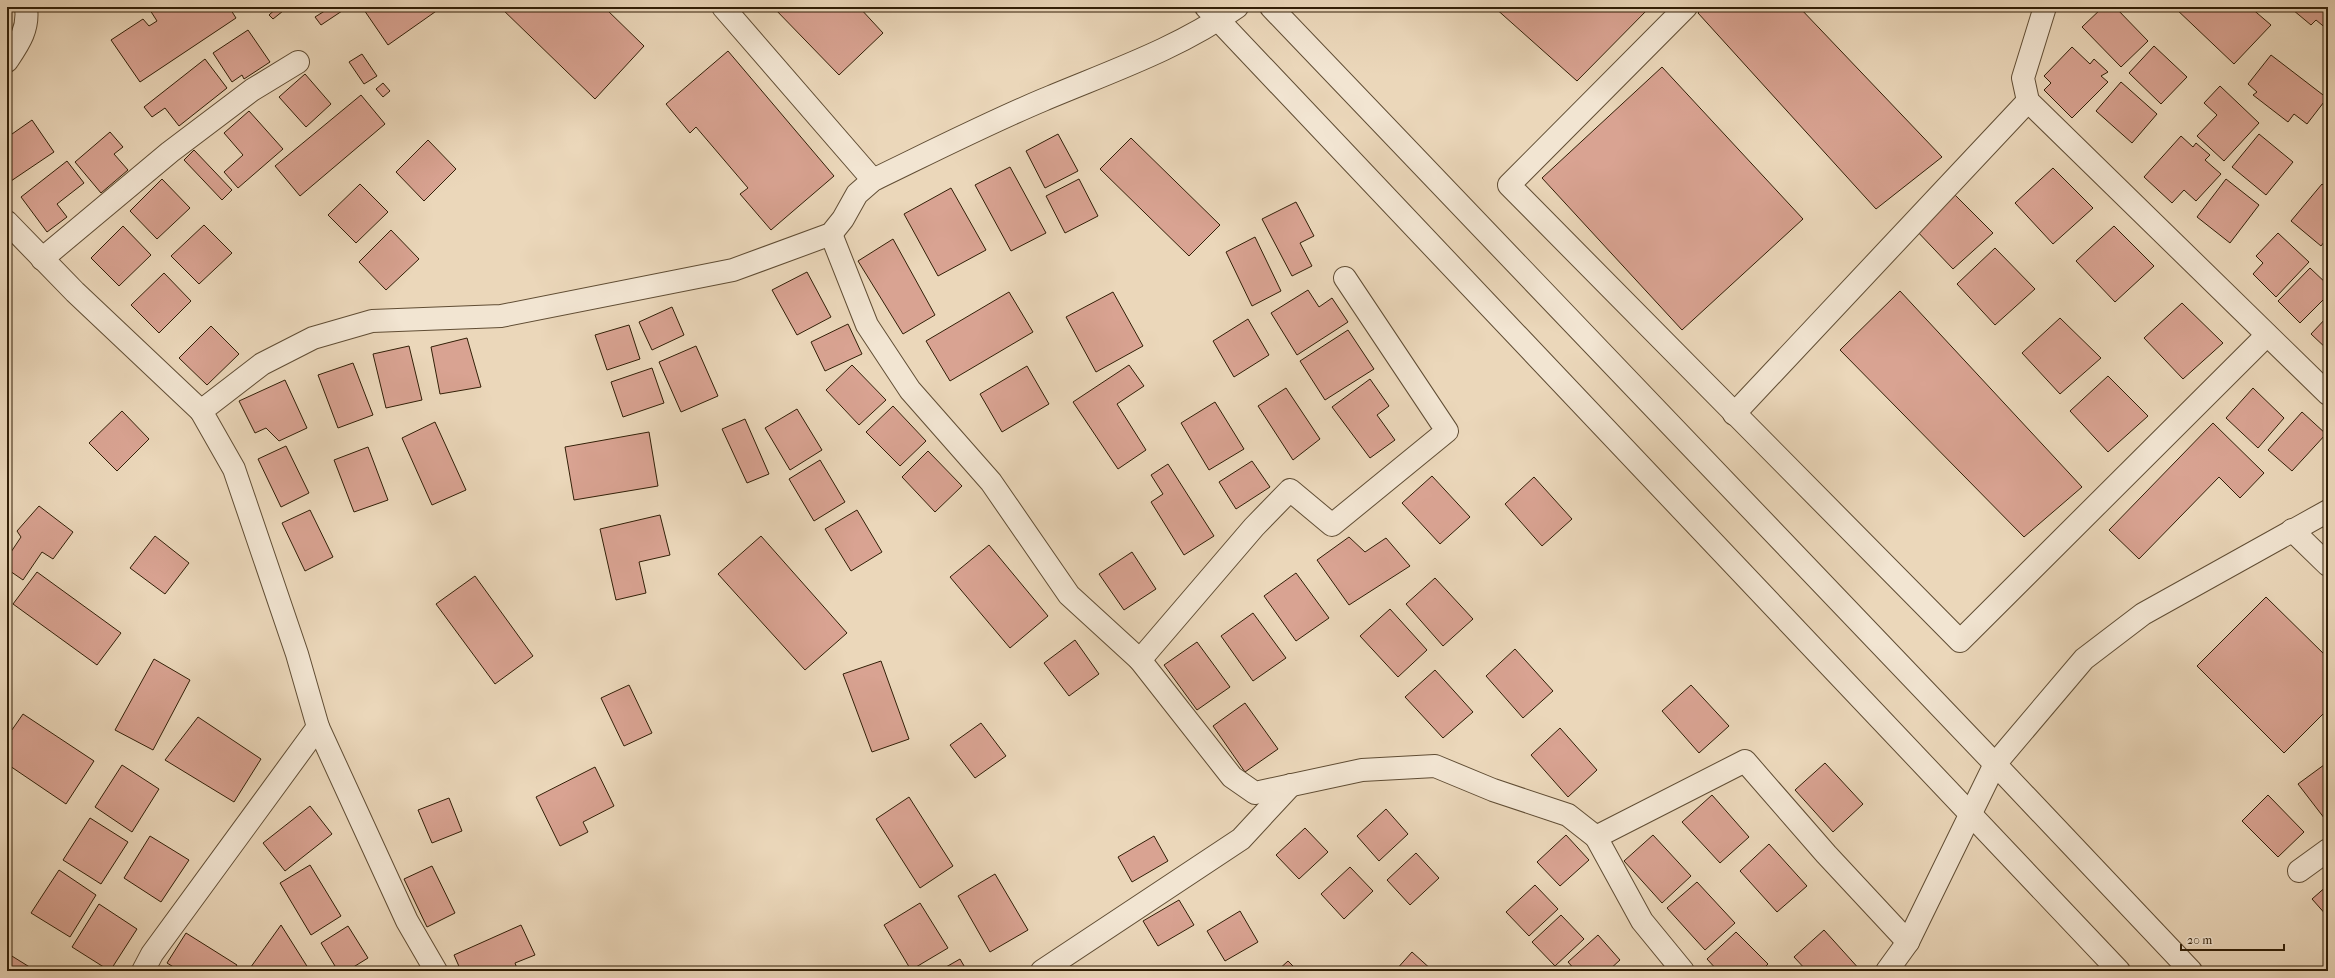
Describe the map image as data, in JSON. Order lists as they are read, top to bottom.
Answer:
{
  "scale_bar": "20 m"
}
